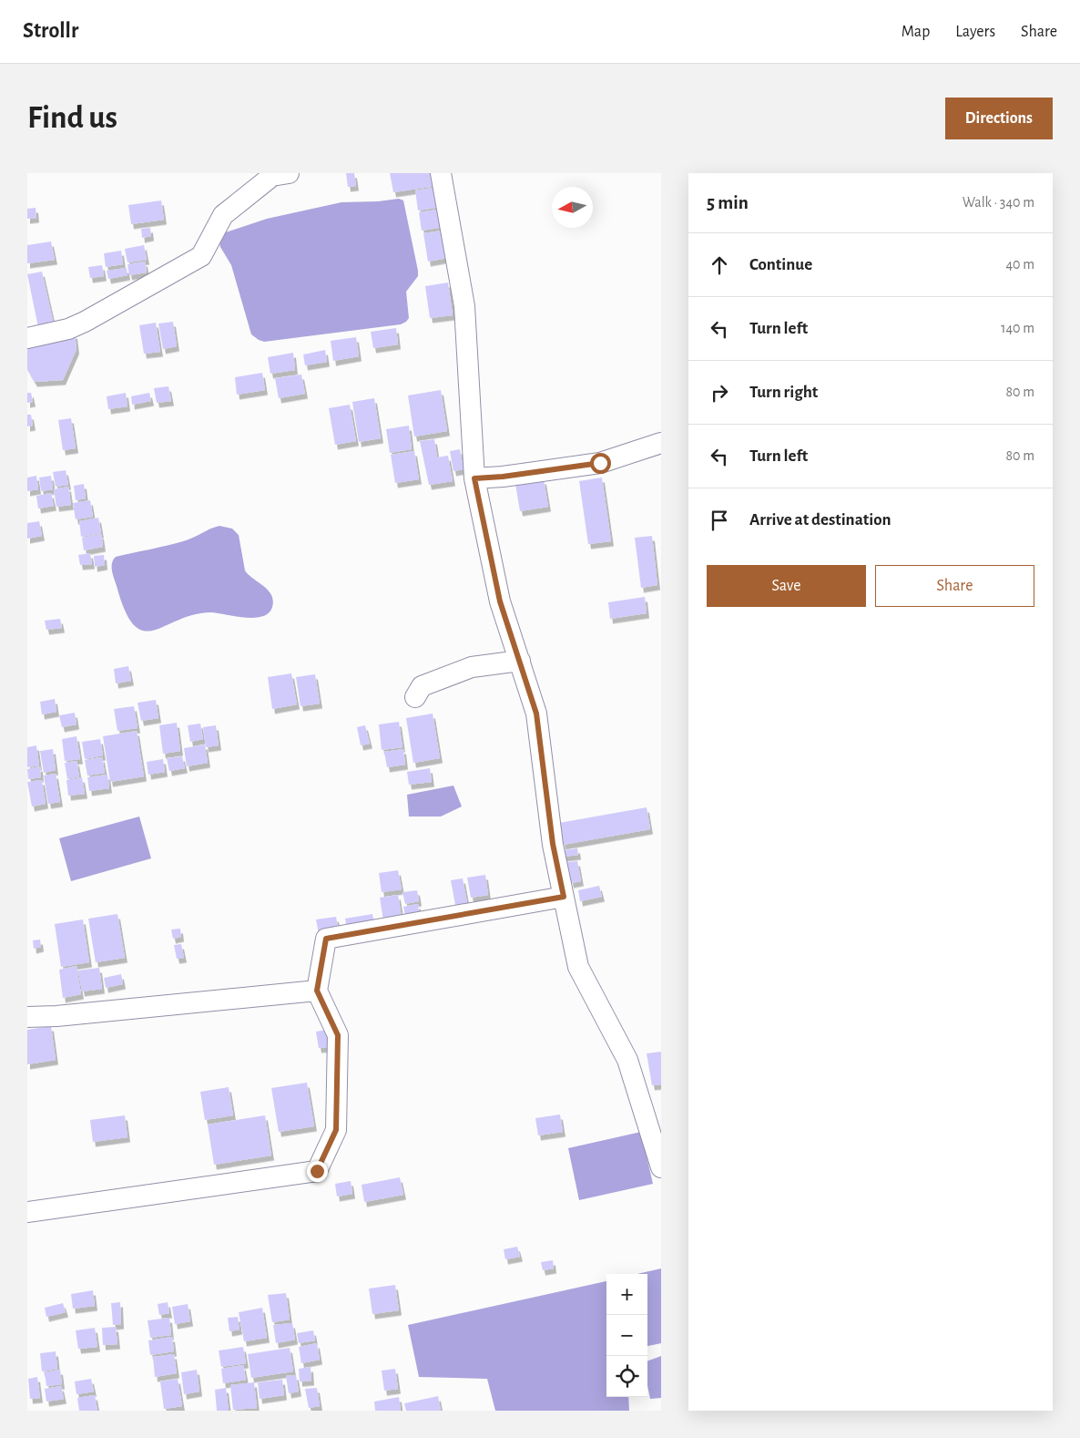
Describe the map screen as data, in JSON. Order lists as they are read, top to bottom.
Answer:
{
  "north": "left",
  "page": {
    "header": "Strollr",
    "nav": ["Map", "Layers", "Share"],
    "buttons": [
      "Directions",
      ["Save", "Share"]
    ],
    "title": "Find us",
    "heading": ["5 min", "Walk · 340 m"],
    "list": [
      ["Continue", "40 m"],
      ["Turn left", "140 m"],
      ["Turn right", "80 m"],
      ["Turn left", "80 m"],
      "Arrive at destination"
    ],
    "map_buttons": ["+", "−"]
  }
}
